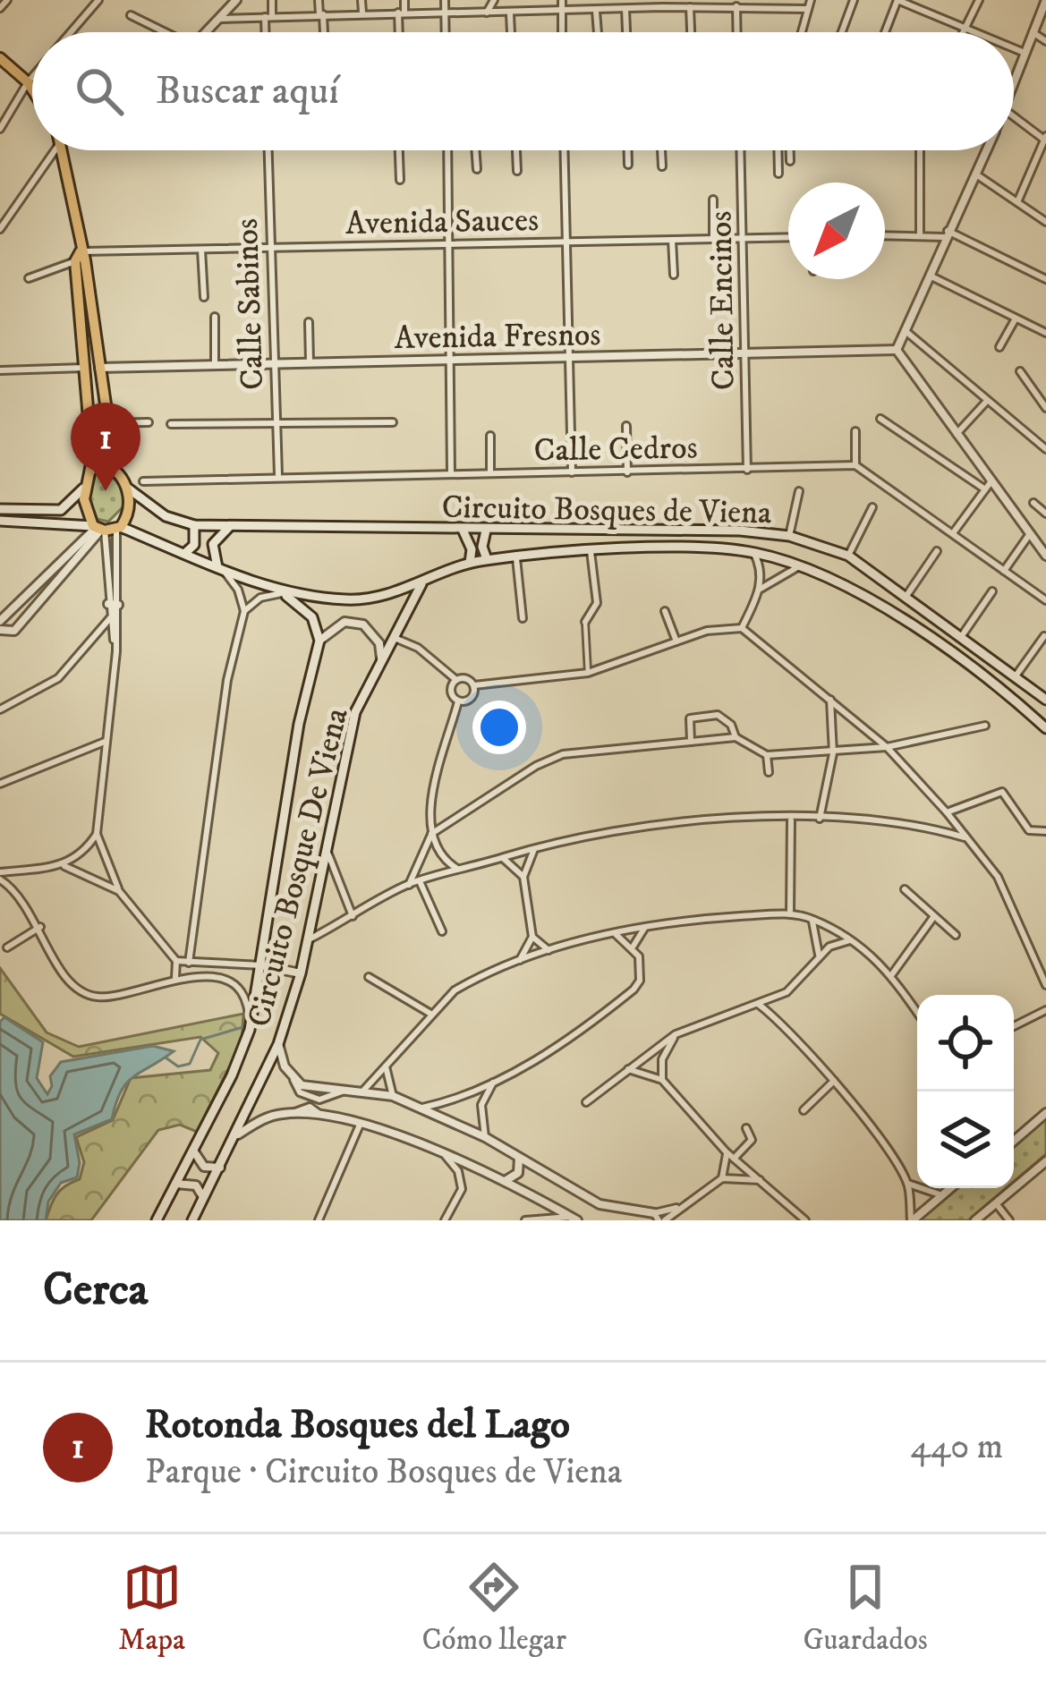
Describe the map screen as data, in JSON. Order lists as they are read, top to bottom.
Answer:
{
  "streets": {
    "main road": ["Circuito Bosques de Viena", "Circuito Bosque De Viena"],
    "street": [
      "Avenida Sauces",
      "Calle Encinos",
      "Calle Sabinos",
      "Avenida Fresnos",
      "Calle Cedros"
    ]
  },
  "crossings": [
    ["Avenida Sauces", "Calle Encinos"],
    ["Avenida Sauces", "Calle Sabinos"],
    ["Calle Encinos", "Avenida Fresnos"],
    ["Calle Encinos", "Calle Cedros"],
    ["Calle Sabinos", "Avenida Fresnos"],
    ["Calle Sabinos", "Calle Cedros"],
    ["Circuito Bosques de Viena", "Circuito Bosque De Viena"]
  ],
  "north": "bottom left",
  "page": {
    "search": "Buscar aquí",
    "pins": "1",
    "heading": "Cerca",
    "list": [
      {
        "mark": "1",
        "name": "Rotonda Bosques del Lago",
        "note": "Parque · Circuito Bosques de Viena",
        "value": "440 m"
      }
    ],
    "nav": ["Mapa", "Cómo llegar", "Guardados"]
  }
}
